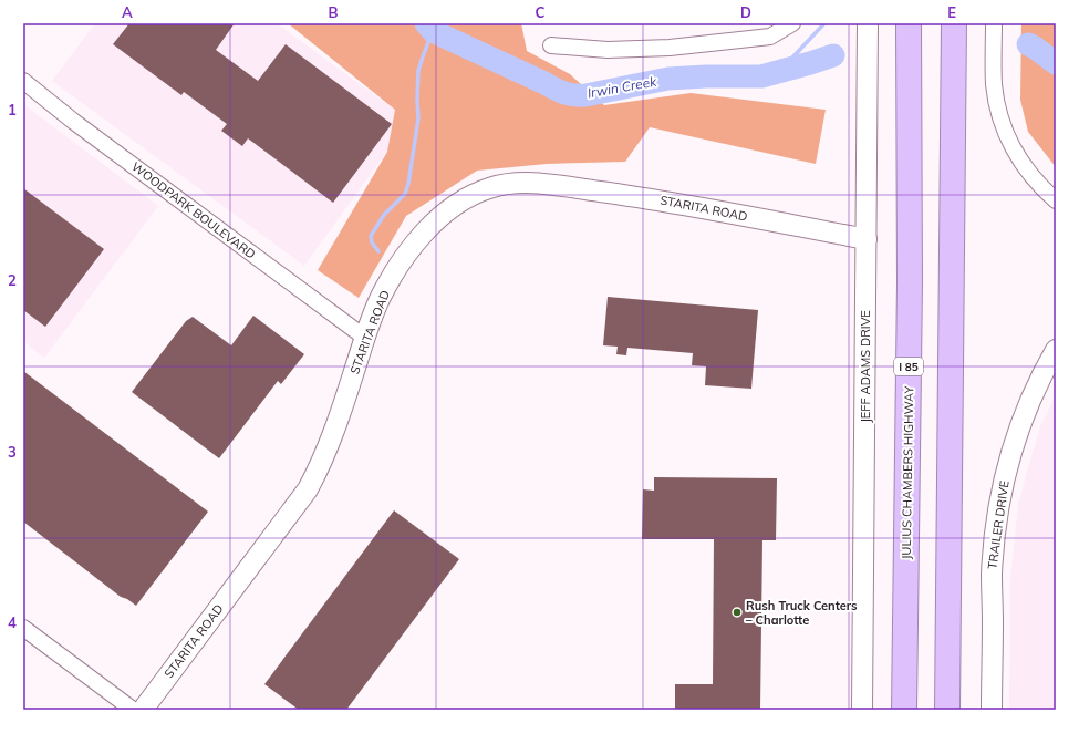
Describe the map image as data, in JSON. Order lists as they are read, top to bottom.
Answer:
{
  "streets": {
    "highway": ["I 85", "JULIUS CHAMBERS HIGHWAY"],
    "street": [
      "STARITA ROAD",
      "WOODPARK BOULEVARD",
      "JEFF ADAMS DRIVE",
      "TRAILER DRIVE"
    ]
  },
  "crossings": [
    ["STARITA ROAD", "WOODPARK BOULEVARD"],
    ["STARITA ROAD", "JEFF ADAMS DRIVE"]
  ],
  "water": ["Irwin Creek"],
  "places": ["Rush Truck Centers – Charlotte"],
  "grid": {
    "columns": [
      "A",
      "B",
      "C",
      "D",
      "E"
    ],
    "rows": [
      "1",
      "2",
      "3",
      "4"
    ]
  }
}
